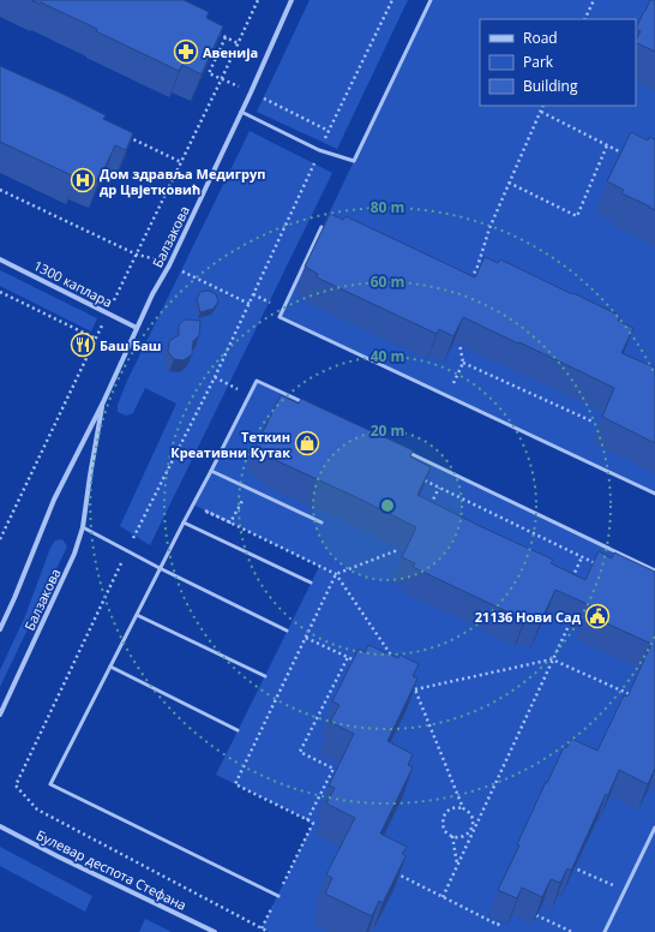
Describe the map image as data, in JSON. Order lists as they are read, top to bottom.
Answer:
{
  "streets": {
    "street": ["Балзакова", "1300 каплара", "Булевар деспота Стефана"]
  },
  "crossings": [
    ["Балзакова", "1300 каплара"]
  ],
  "places": {
    "pharmacy": ["Авенија"],
    "hospital": ["Дом здравља Медигруп др Цвјетковић"],
    "restaurant": ["Баш Баш"],
    "shop": ["Теткин Креативни Кутак"],
    "public building": ["21136 Нови Сад"]
  },
  "legend": ["Road", "Park", "Building"],
  "rings": [
    "80 m",
    "60 m",
    "40 m",
    "20 m"
  ]
}
